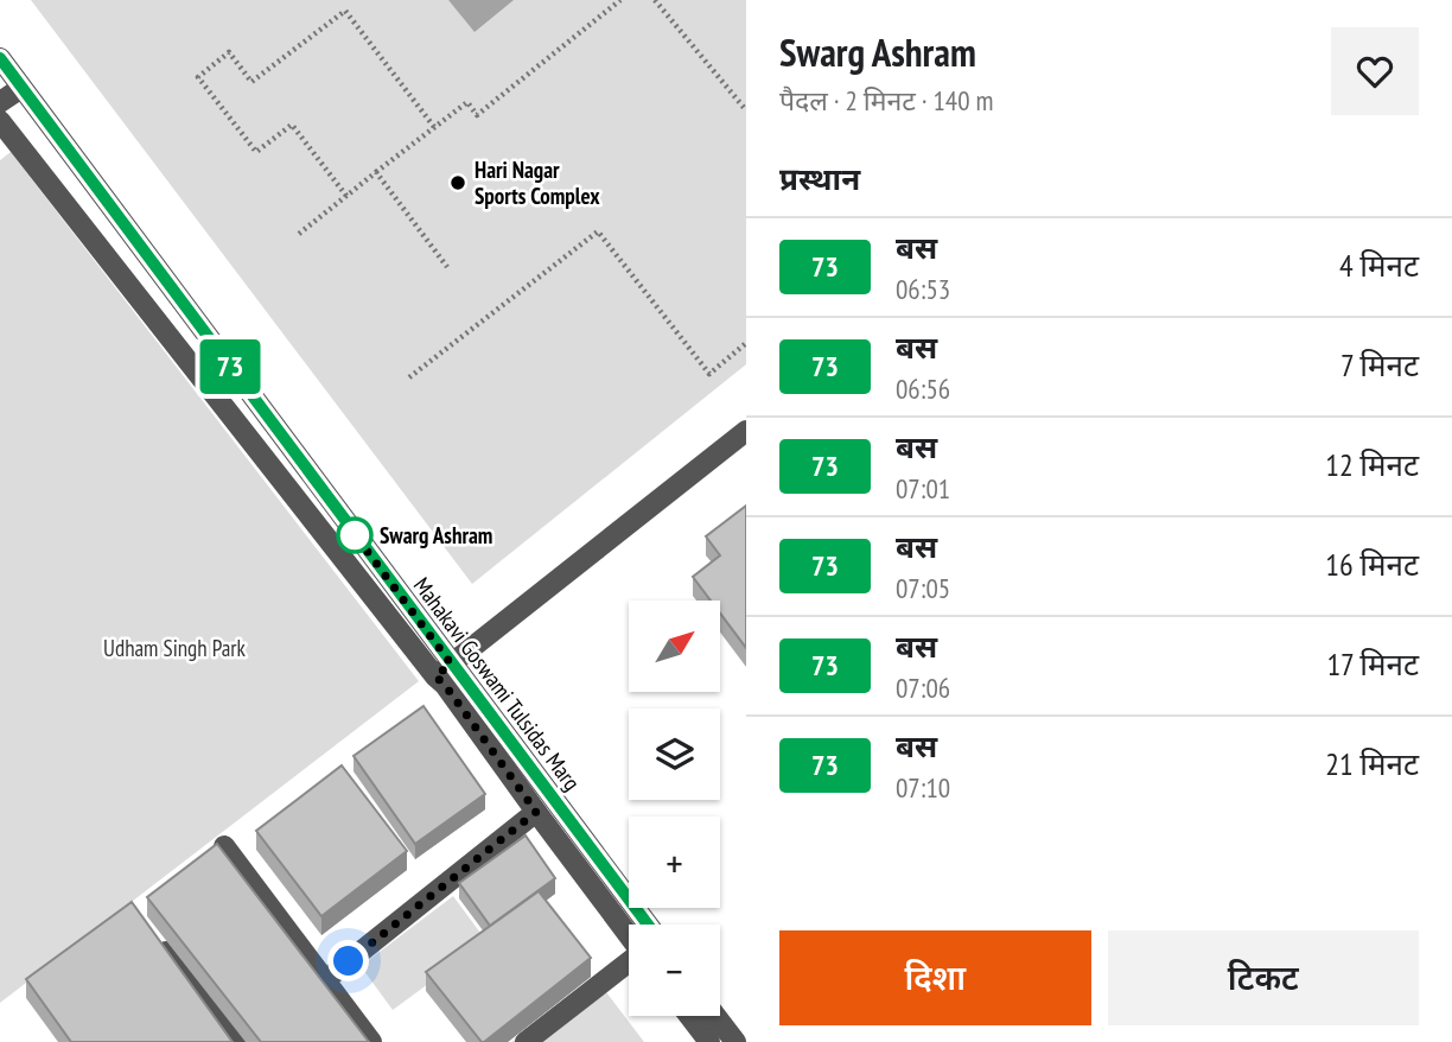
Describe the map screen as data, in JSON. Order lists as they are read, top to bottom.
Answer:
{
  "streets": {
    "street": ["Mahakavi Goswami Tulsidas Marg"]
  },
  "parks": ["Udham Singh Park"],
  "places": ["Hari Nagar Sports Complex", "Swarg Ashram"],
  "lines": ["bus line 73"],
  "north": "top right",
  "page": {
    "on_map": "73",
    "heading": [
      ["Swarg Ashram", "पैदल · 2 मिनट · 140 m"],
      "प्रस्थान"
    ],
    "list": [
      {
        "mark": "73",
        "name": "बस",
        "note": "06:53",
        "value": "4 मिनट"
      },
      {
        "mark": "73",
        "name": "बस",
        "note": "06:56",
        "value": "7 मिनट"
      },
      {
        "mark": "73",
        "name": "बस",
        "note": "07:01",
        "value": "12 मिनट"
      },
      {
        "mark": "73",
        "name": "बस",
        "note": "07:05",
        "value": "16 मिनट"
      },
      {
        "mark": "73",
        "name": "बस",
        "note": "07:06",
        "value": "17 मिनट"
      },
      {
        "mark": "73",
        "name": "बस",
        "note": "07:10",
        "value": "21 मिनट"
      }
    ],
    "map_buttons": ["+", "−"],
    "buttons": ["दिशा", "टिकट"]
  }
}
